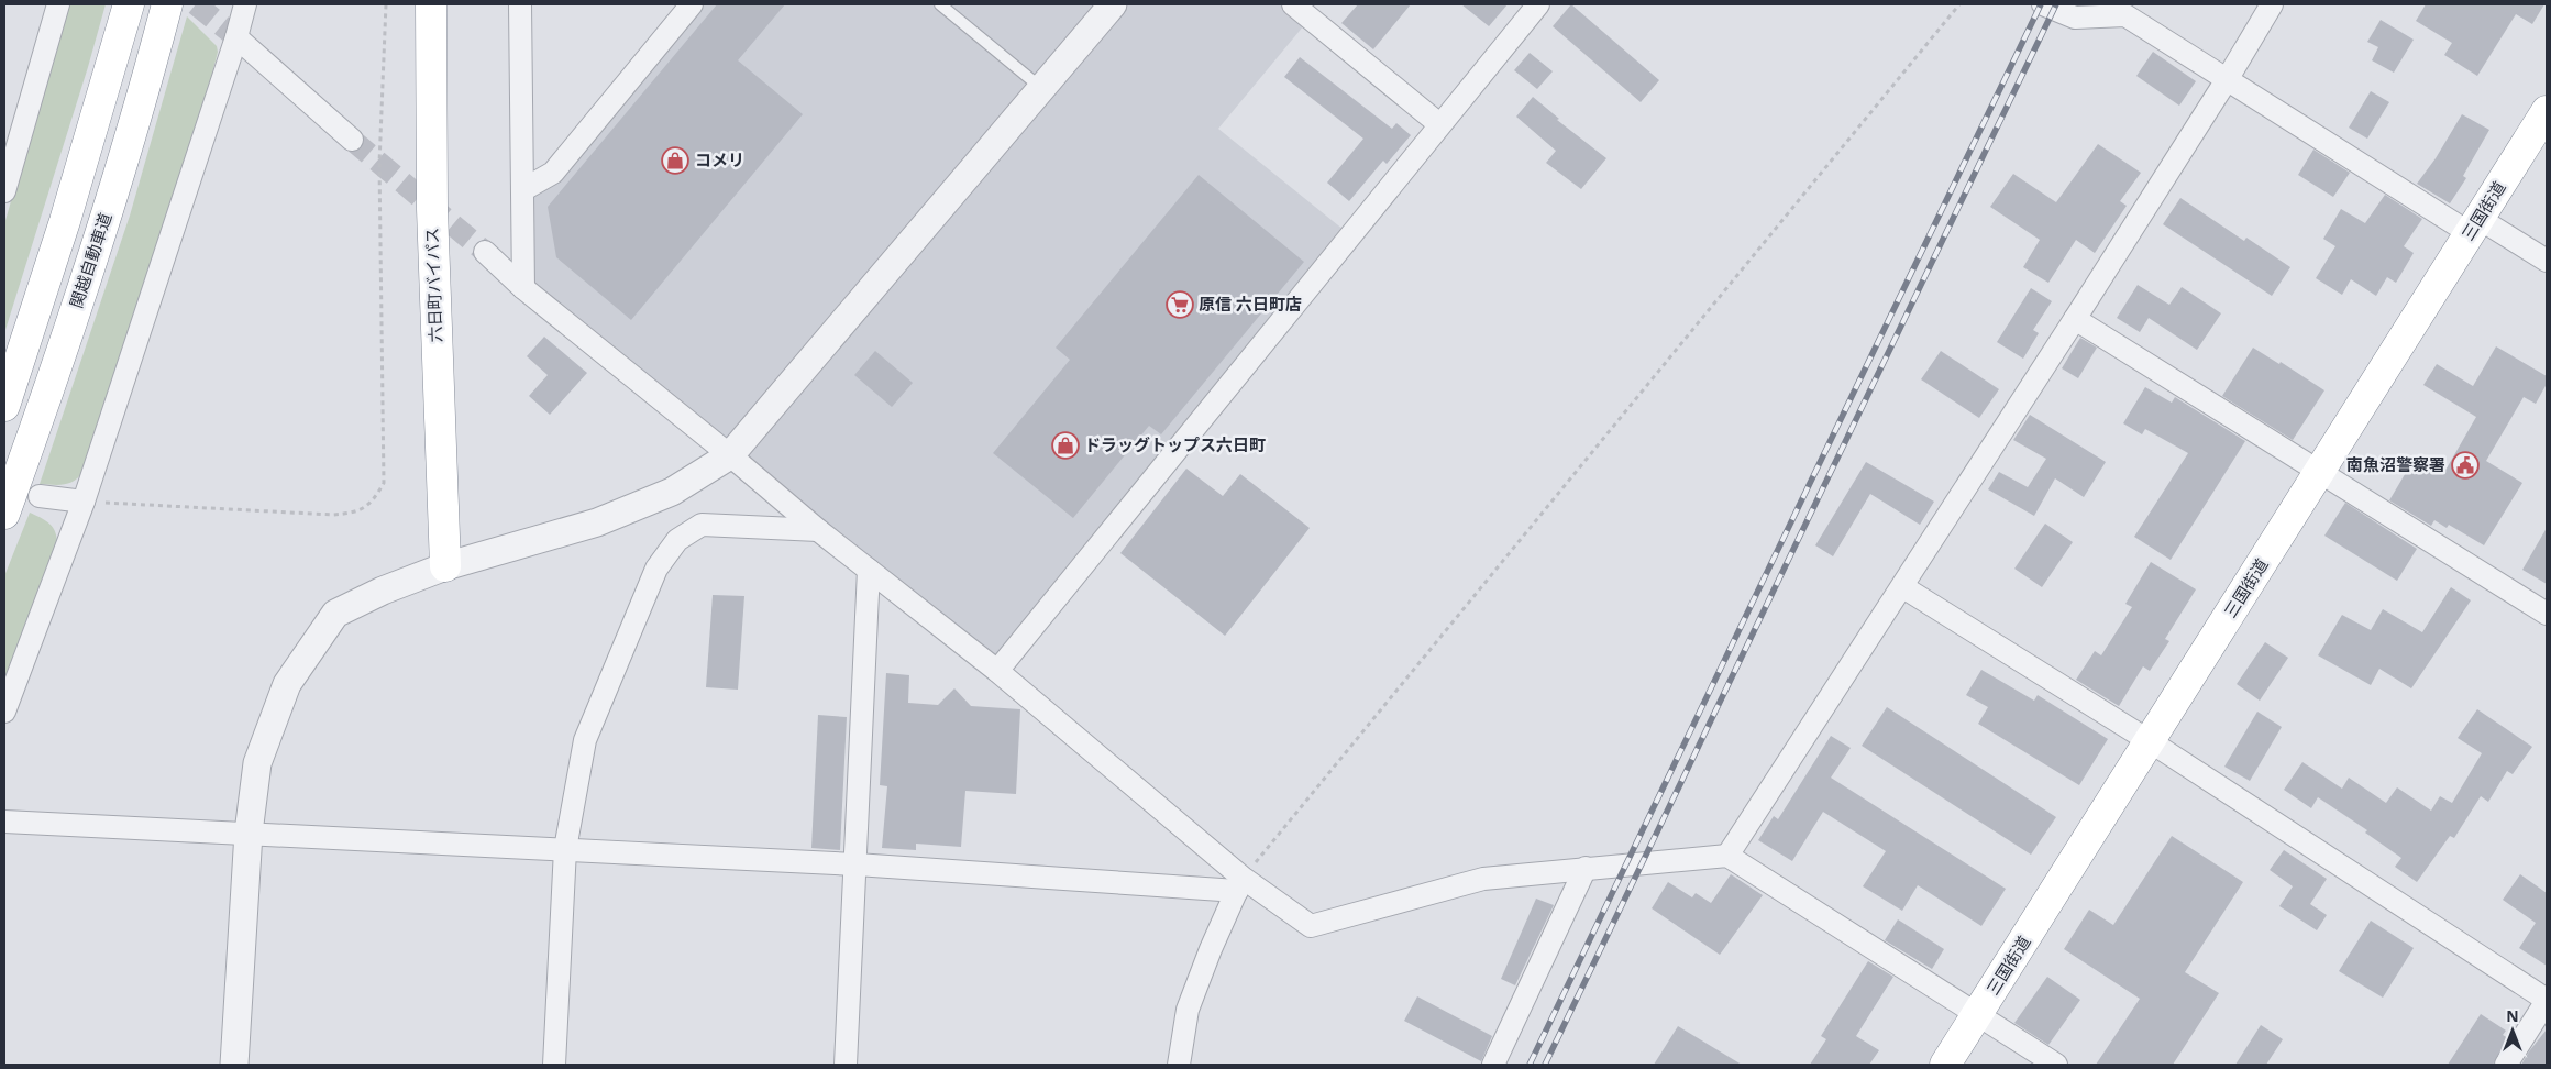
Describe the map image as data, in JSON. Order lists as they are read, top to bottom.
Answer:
{
  "streets": {
    "highway": ["三国街道", "関越自動車道", "六日町バイパス"]
  },
  "places": {
    "shop": ["コメリ", "ドラッグトップス六日町"],
    "supermarket": ["原信 六日町店"],
    "public building": ["南魚沼警察署"]
  },
  "north": "top"
}
